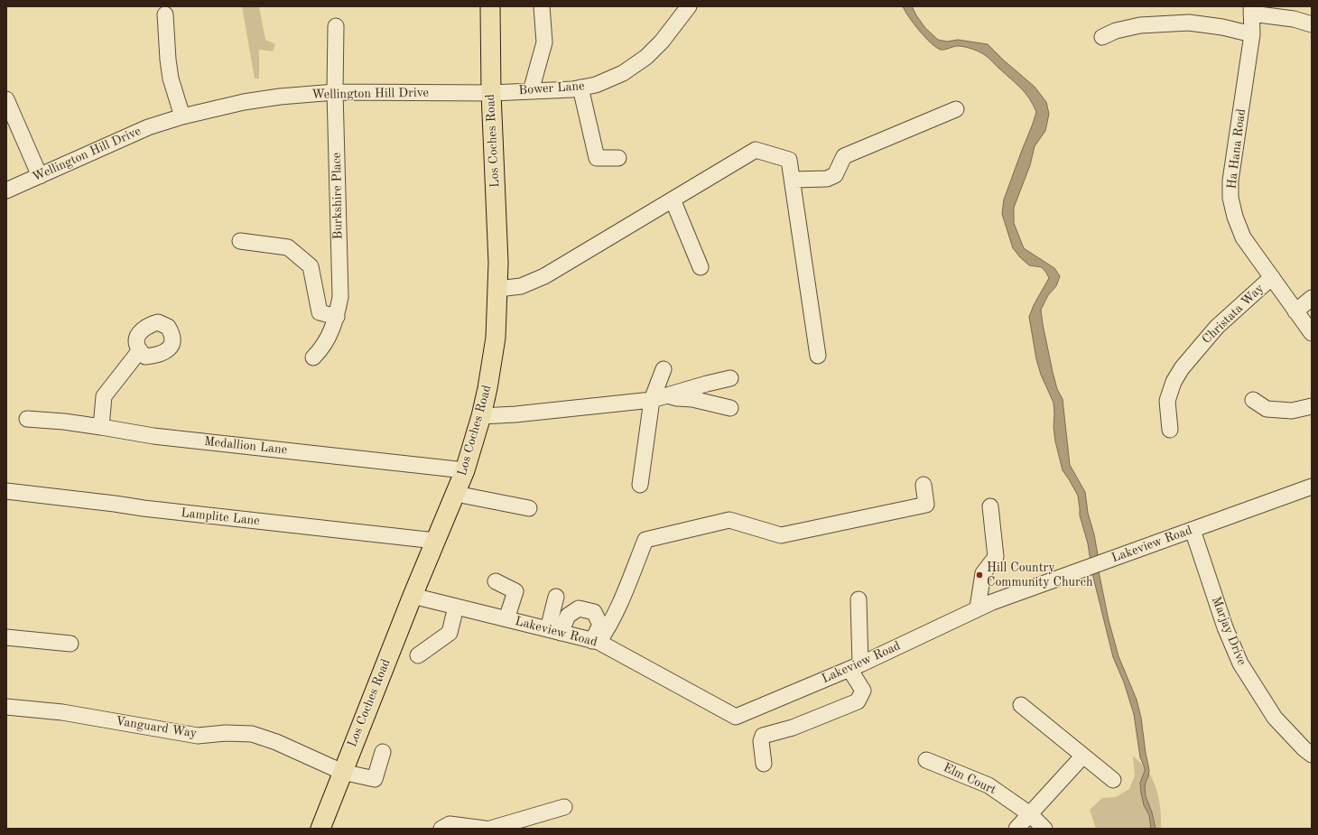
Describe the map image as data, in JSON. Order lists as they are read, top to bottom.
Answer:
{
  "streets": {
    "main road": ["Los Coches Road"],
    "street": [
      "Bower Lane",
      "Wellington Hill Drive",
      "Ha Hana Road",
      "Burkshire Place",
      "Christata Way",
      "Medallion Lane",
      "Lamplite Lane",
      "Lakeview Road",
      "Marjay Drive",
      "Vanguard Way",
      "Elm Court"
    ]
  },
  "crossings": [
    ["Bower Lane", "Wellington Hill Drive"],
    ["Bower Lane", "Los Coches Road"],
    ["Wellington Hill Drive", "Los Coches Road"],
    ["Wellington Hill Drive", "Burkshire Place"],
    ["Los Coches Road", "Medallion Lane"],
    ["Los Coches Road", "Lamplite Lane"],
    ["Los Coches Road", "Lakeview Road"],
    ["Los Coches Road", "Vanguard Way"],
    ["Ha Hana Road", "Christata Way"],
    ["Lakeview Road", "Marjay Drive"]
  ],
  "places": ["Hill Country Community Church"]
}
